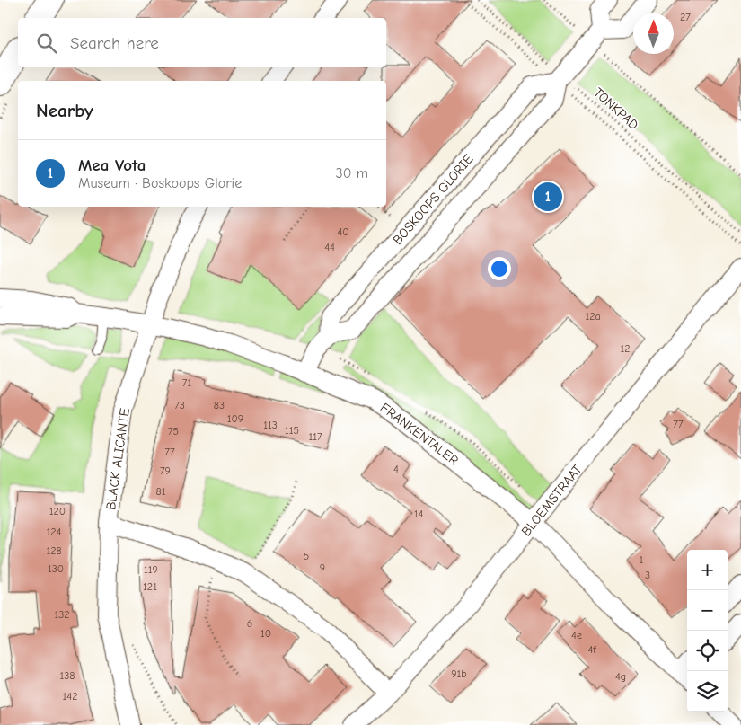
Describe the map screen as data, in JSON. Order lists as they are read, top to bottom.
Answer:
{
  "streets": {
    "street": [
      "BOSKOOPS GLORIE",
      "FRANKENTALER",
      "BLACK ALICANTE",
      "BLOEMSTRAAT"
    ],
    "path": ["TONKPAD"]
  },
  "crossings": [
    ["TONKPAD", "BOSKOOPS GLORIE"],
    ["FRANKENTALER", "BLACK ALICANTE"],
    ["FRANKENTALER", "BLOEMSTRAAT"]
  ],
  "house_numbers": [
    "27",
    "40",
    "44",
    "12a",
    "12",
    "71",
    "73",
    "83",
    "109",
    "77",
    "113",
    "115",
    "75",
    "117",
    "77",
    "4",
    "79",
    "81",
    "120",
    "14",
    "124",
    "128",
    "5",
    "1",
    "9",
    "130",
    "119",
    "3",
    "121",
    "132",
    "6",
    "10",
    "4e",
    "4f",
    "91b",
    "138",
    "4g",
    "142"
  ],
  "north": "top",
  "page": {
    "search": "Search here",
    "heading": "Nearby",
    "list": [
      {
        "mark": "1",
        "name": "Mea Vota",
        "note": "Museum · Boskoops Glorie",
        "value": "30 m"
      }
    ],
    "pins": "1",
    "map_buttons": ["+", "−"]
  }
}
